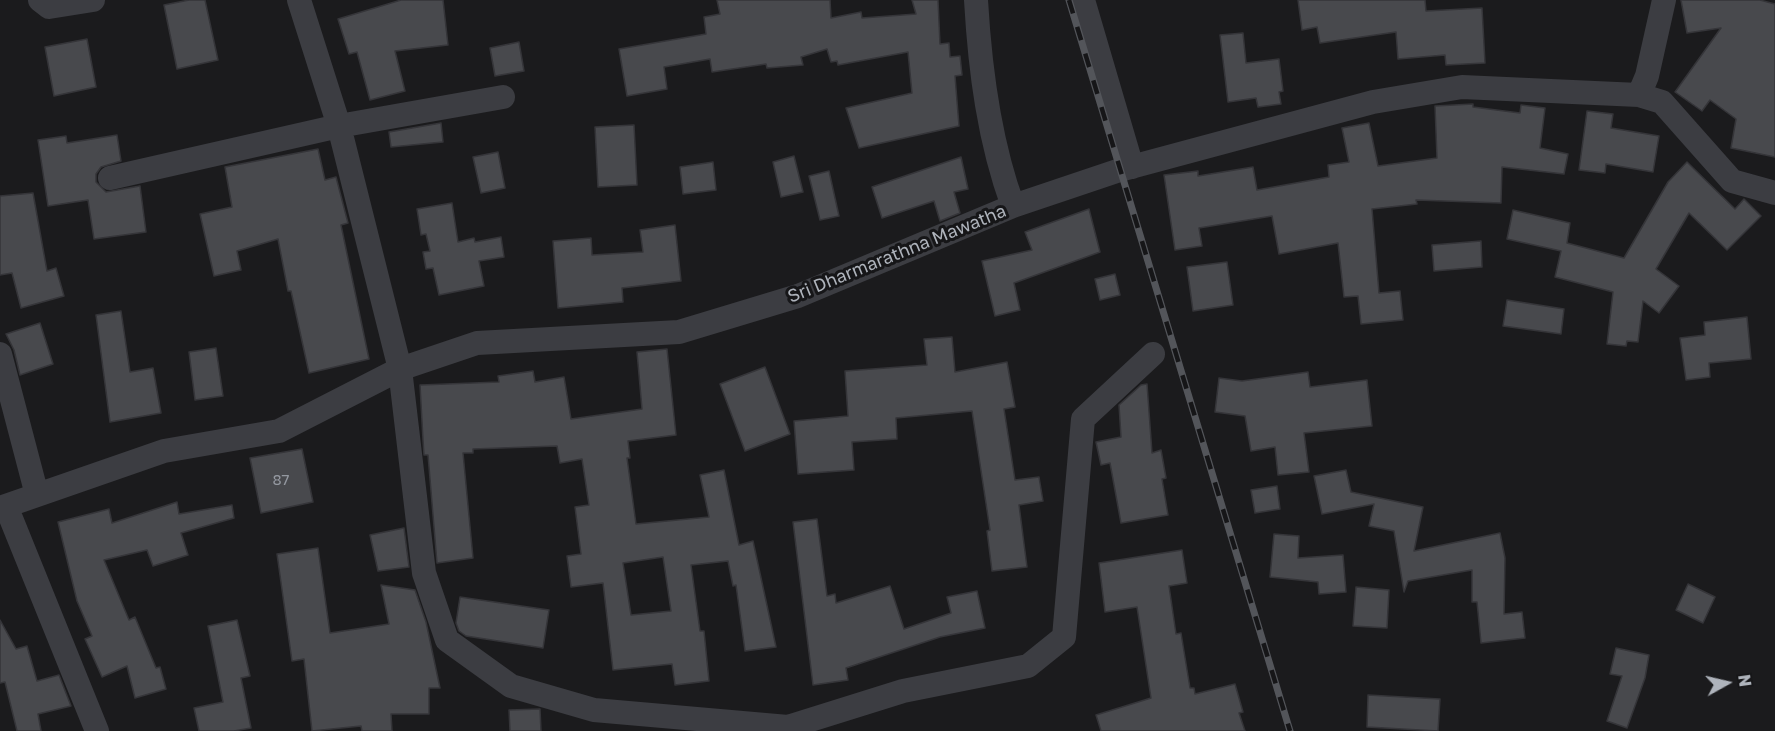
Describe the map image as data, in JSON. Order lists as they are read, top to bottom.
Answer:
{
  "streets": {
    "street": ["Sri Dharmarathna Mawatha"]
  },
  "house_numbers": ["87"],
  "north": "right"
}
